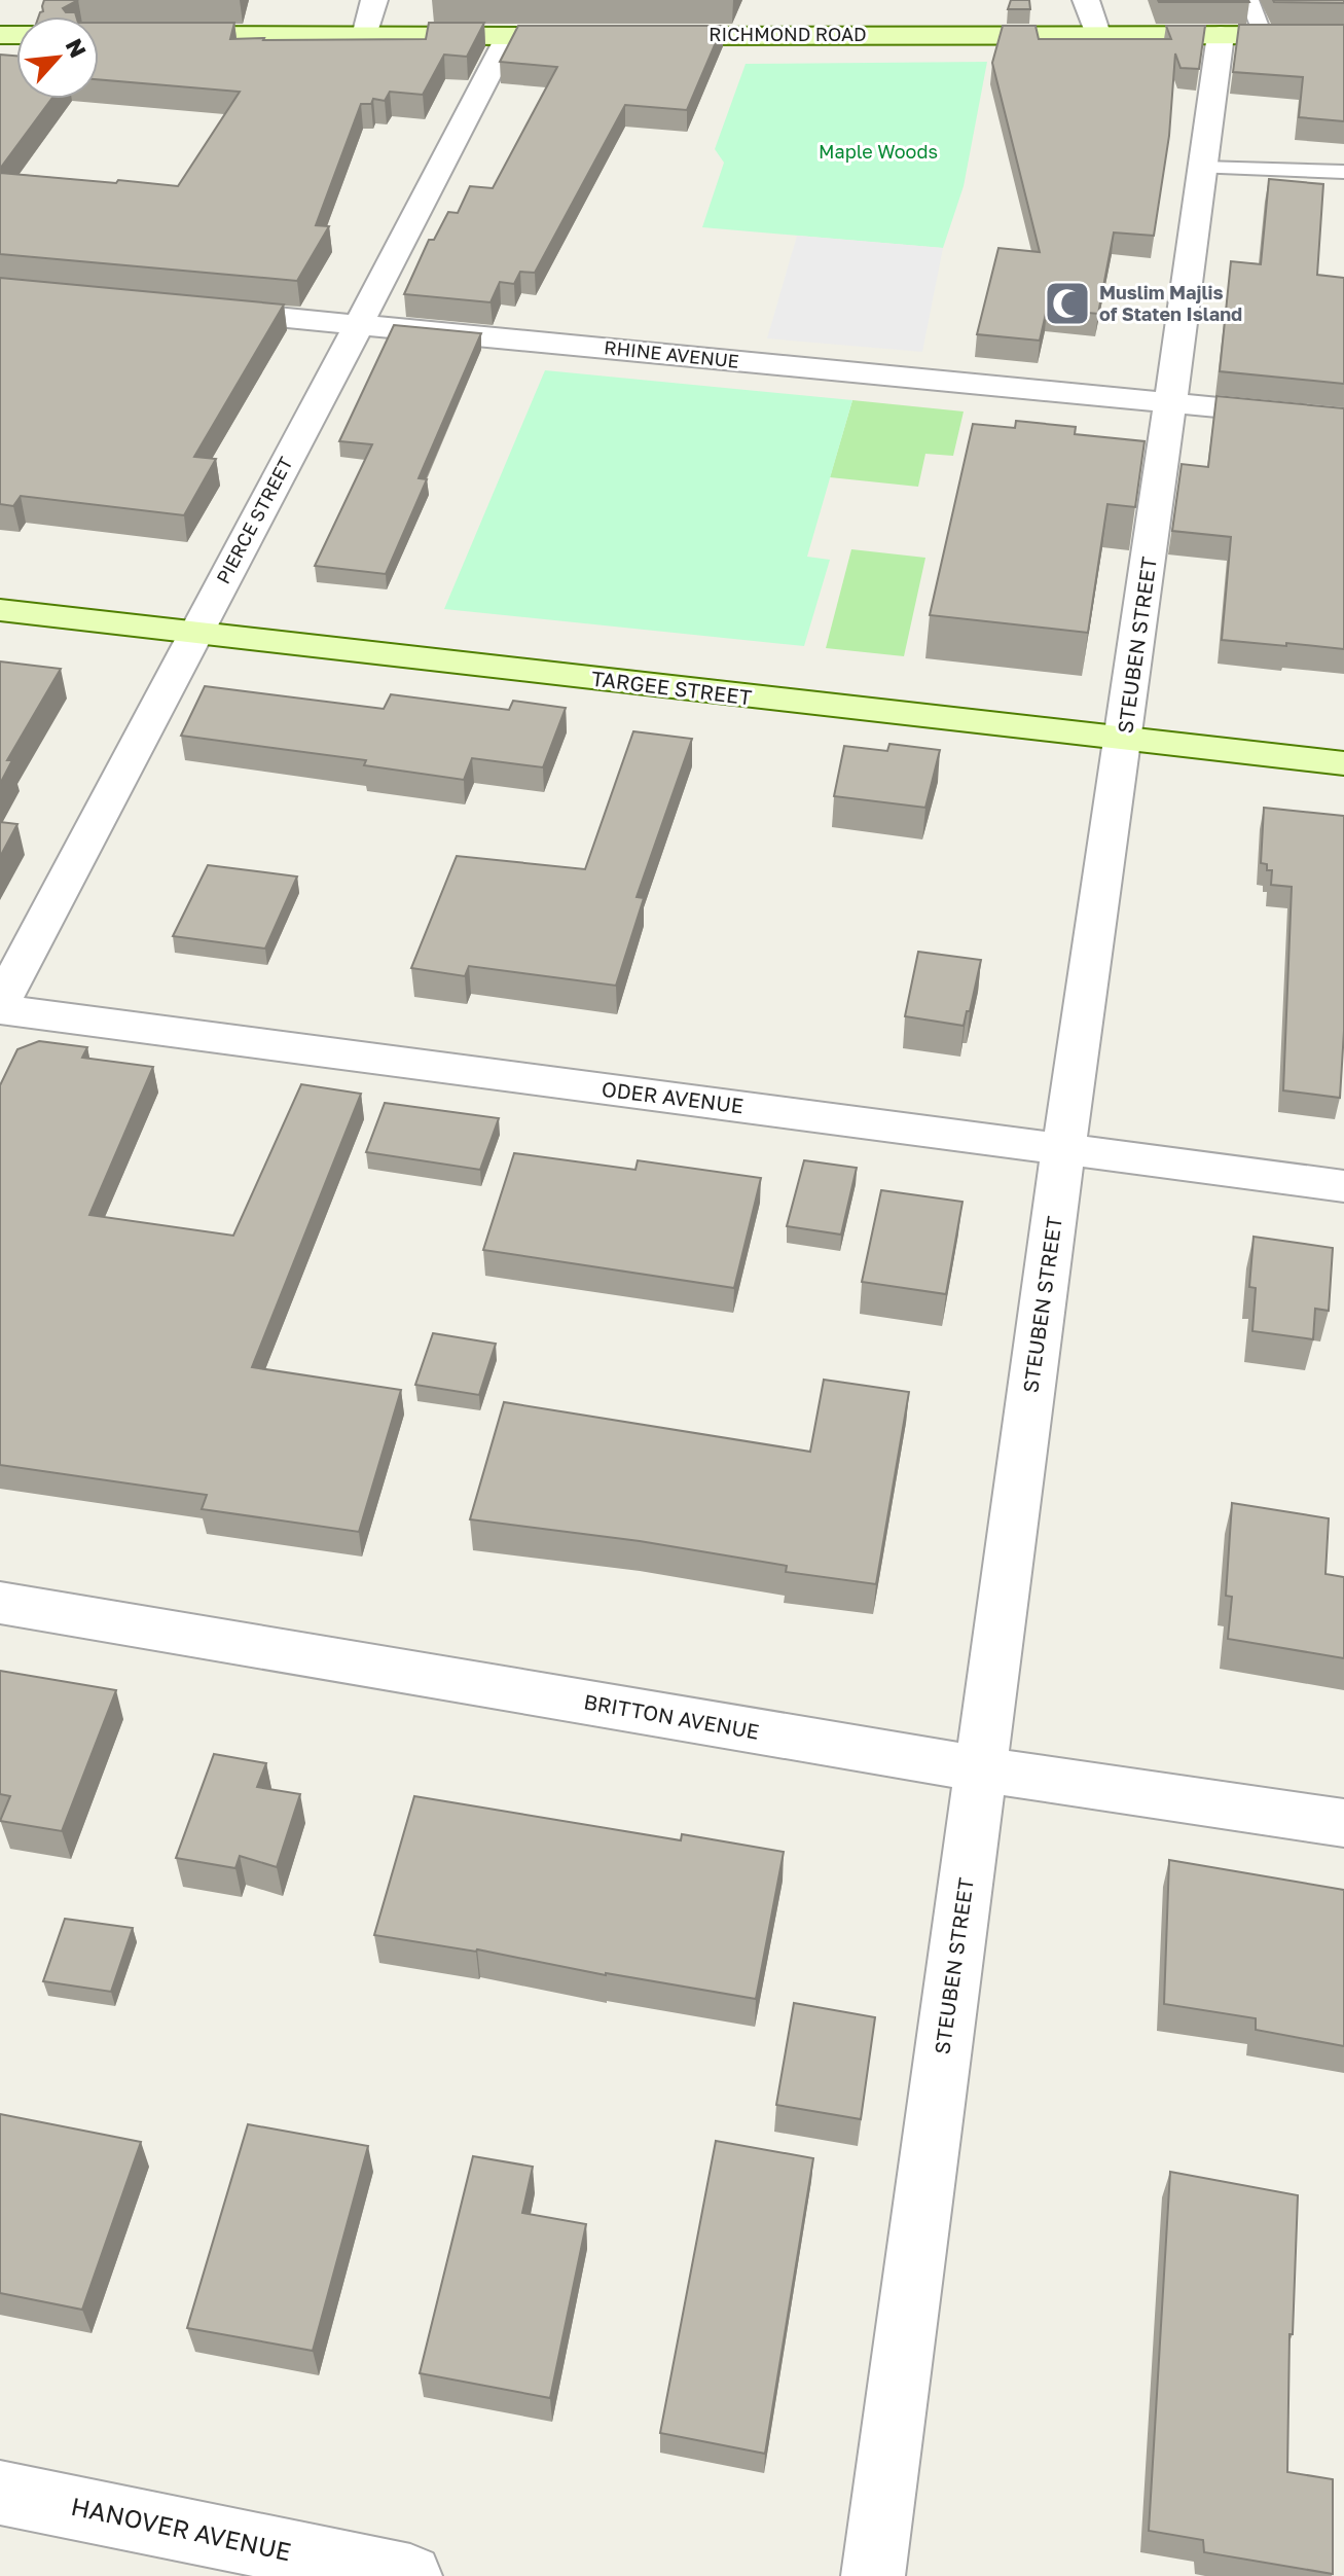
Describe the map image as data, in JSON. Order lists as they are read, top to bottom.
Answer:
{
  "streets": {
    "main road": ["RICHMOND ROAD", "TARGEE STREET"],
    "street": [
      "RHINE AVENUE",
      "PIERCE STREET",
      "STEUBEN STREET",
      "ODER AVENUE",
      "BRITTON AVENUE",
      "HANOVER AVENUE"
    ]
  },
  "crossings": [
    ["RICHMOND ROAD", "STEUBEN STREET"],
    ["RHINE AVENUE", "PIERCE STREET"],
    ["RHINE AVENUE", "STEUBEN STREET"],
    ["PIERCE STREET", "TARGEE STREET"],
    ["PIERCE STREET", "ODER AVENUE"],
    ["STEUBEN STREET", "TARGEE STREET"],
    ["STEUBEN STREET", "ODER AVENUE"],
    ["STEUBEN STREET", "BRITTON AVENUE"]
  ],
  "parks": ["Maple Woods"],
  "places": {
    "mosque": ["Muslim Majlis of Staten Island"]
  },
  "north": "top right"
}
